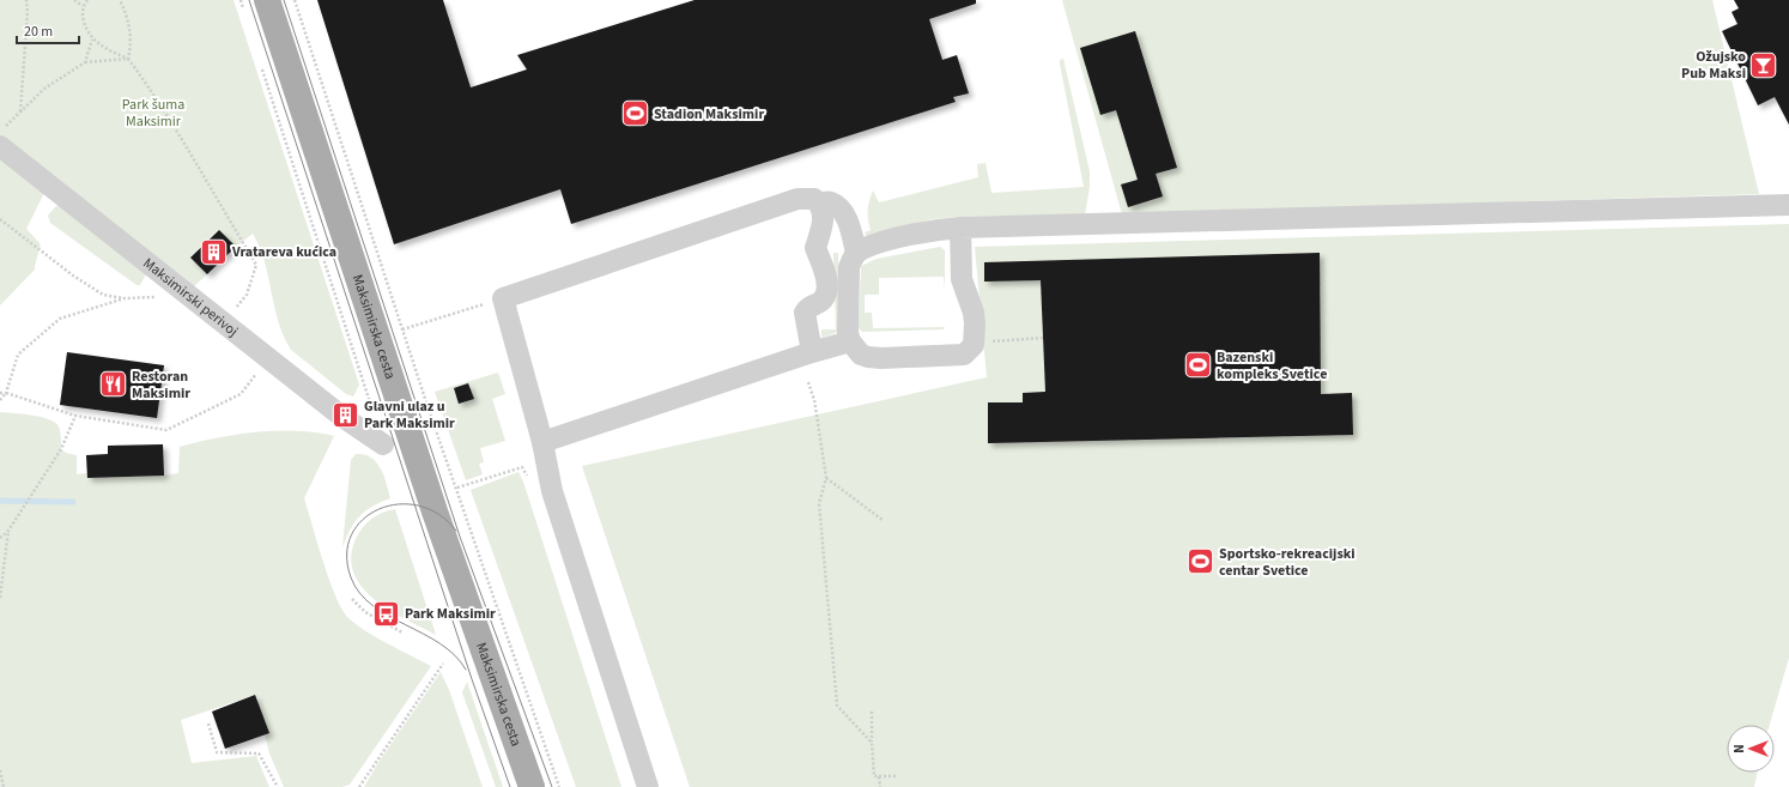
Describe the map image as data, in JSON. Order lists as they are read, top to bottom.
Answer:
{
  "streets": {
    "main road": ["Maksimirska cesta"],
    "street": ["Maksimirski perivoj"]
  },
  "parks": ["Park šuma Maksimir"],
  "places": {
    "bar": ["Ožujsko Pub Maksi"],
    "sports": ["Stadion Maksimir", "Bazenski kompleks Svetice", "Sportsko-rekreacijski centar Svetice"],
    "building": ["Vratareva kućica", "Glavni ulaz u Park Maksimir"],
    "restaurant": ["Restoran Maksimir"],
    "bus stop": ["Park Maksimir"]
  },
  "scale_bar": "20 m",
  "north": "left"
}
